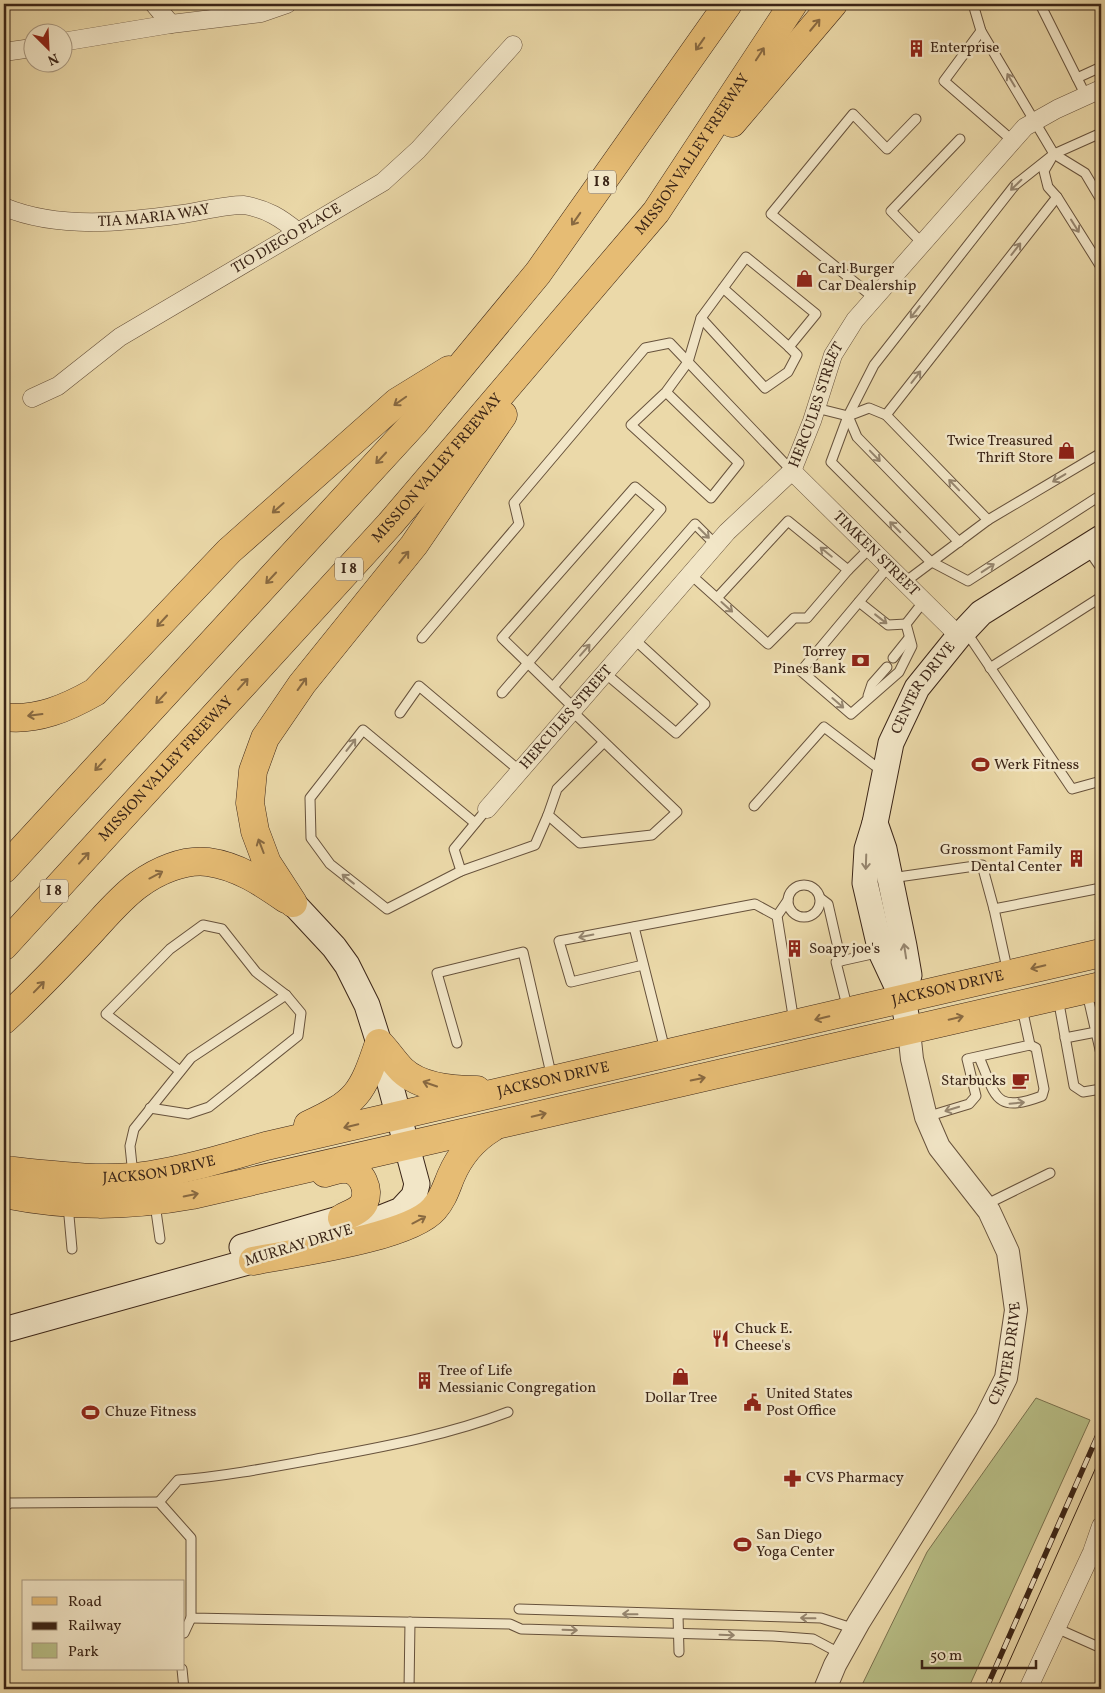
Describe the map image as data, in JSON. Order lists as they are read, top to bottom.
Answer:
{
  "streets": {
    "main road": [
      "MISSION VALLEY FREEWAY",
      "I 8",
      "CENTER DRIVE",
      "JACKSON DRIVE",
      "MURRAY DRIVE"
    ],
    "street": [
      "TIA MARIA WAY",
      "TIO DIEGO PLACE",
      "HERCULES STREET",
      "TIMKEN STREET"
    ]
  },
  "crossings": [
    ["TIA MARIA WAY", "TIO DIEGO PLACE"],
    ["HERCULES STREET", "TIMKEN STREET"],
    ["TIMKEN STREET", "CENTER DRIVE"],
    ["CENTER DRIVE", "JACKSON DRIVE"],
    ["JACKSON DRIVE", "MURRAY DRIVE"]
  ],
  "places": {
    "building": [
      "Enterprise",
      "Grossmont Family Dental Center",
      "Soapy joe's",
      "Tree of Life Messianic Congregation"
    ],
    "shop": ["Carl Burger Car Dealership", "Twice Treasured Thrift Store", "Dollar Tree"],
    "bank": ["Torrey Pines Bank"],
    "sports": ["Werk Fitness", "Chuze Fitness", "San Diego Yoga Center"],
    "cafe": ["Starbucks"],
    "restaurant": ["Chuck E. Cheese's"],
    "public building": ["United States Post Office"],
    "pharmacy": ["CVS Pharmacy"]
  },
  "legend": ["Road", "Railway", "Park"],
  "scale_bar": "50 m",
  "north": "bottom right"
}
